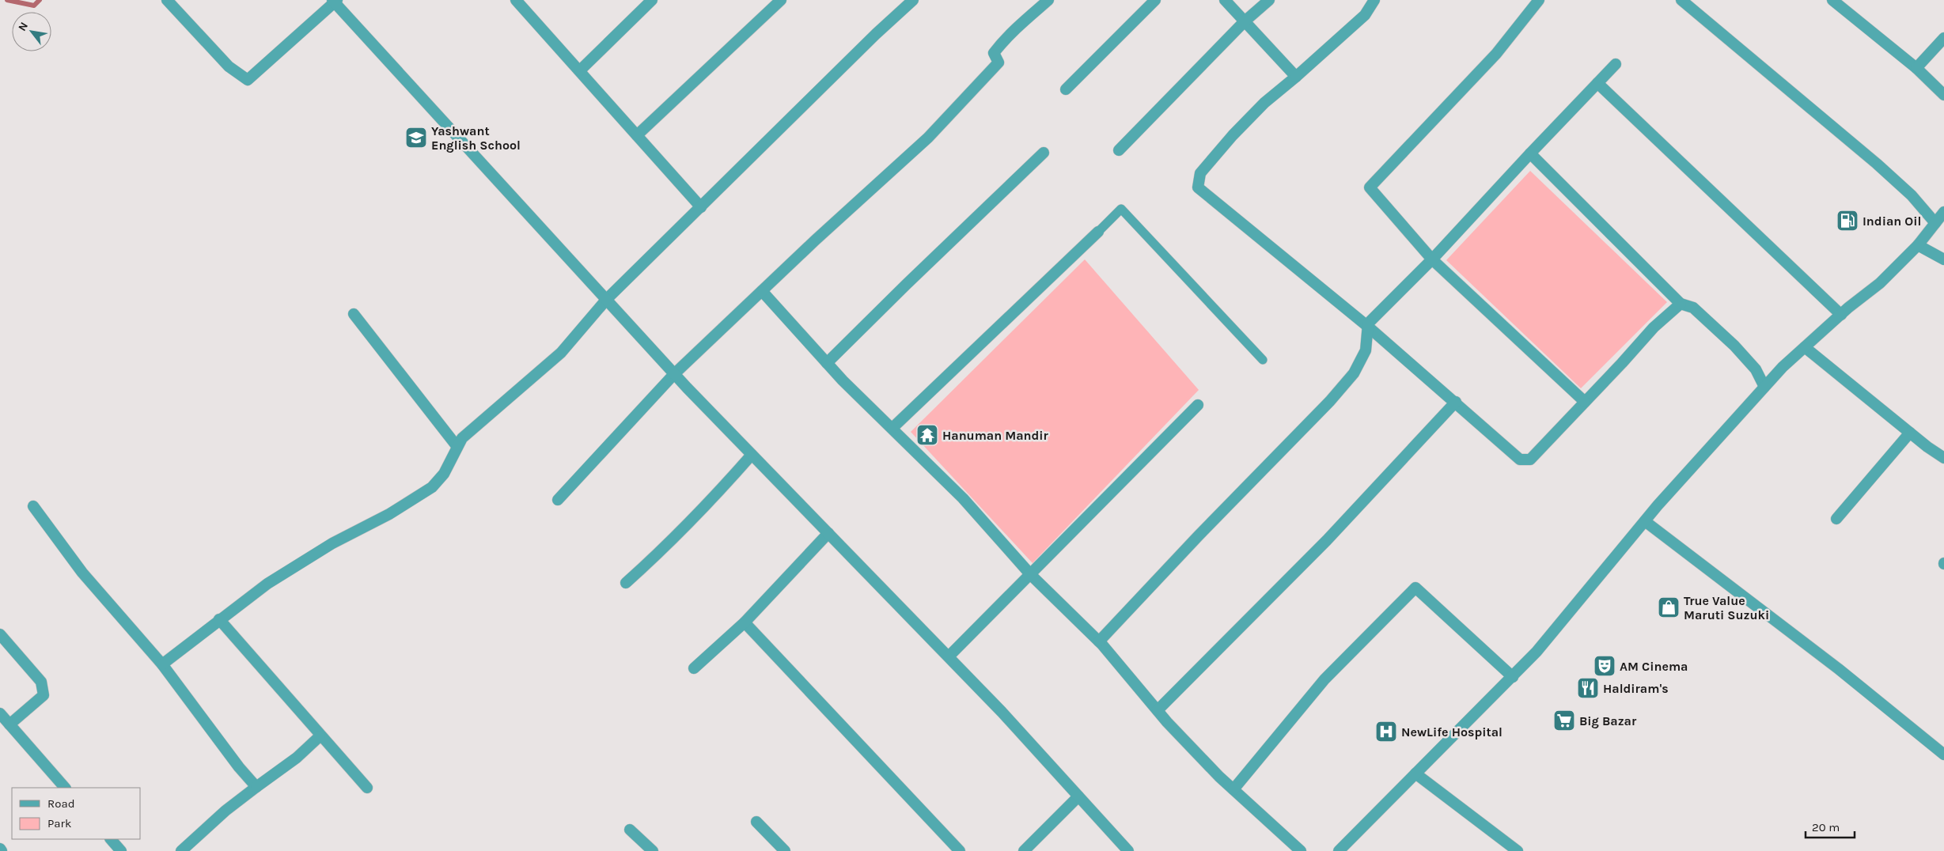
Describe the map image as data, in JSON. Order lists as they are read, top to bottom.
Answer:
{
  "places": {
    "school or university": ["Yashwant English School"],
    "fuel station": ["Indian Oil"],
    "temple": ["Hanuman Mandir"],
    "shop": ["True Value Maruti Suzuki"],
    "theatre": ["AM Cinema"],
    "restaurant": ["Haldiram's"],
    "supermarket": ["Big Bazar"],
    "hospital": ["NewLife Hospital"]
  },
  "legend": ["Road", "Park"],
  "scale_bar": "20 m",
  "north": "top left"
}
